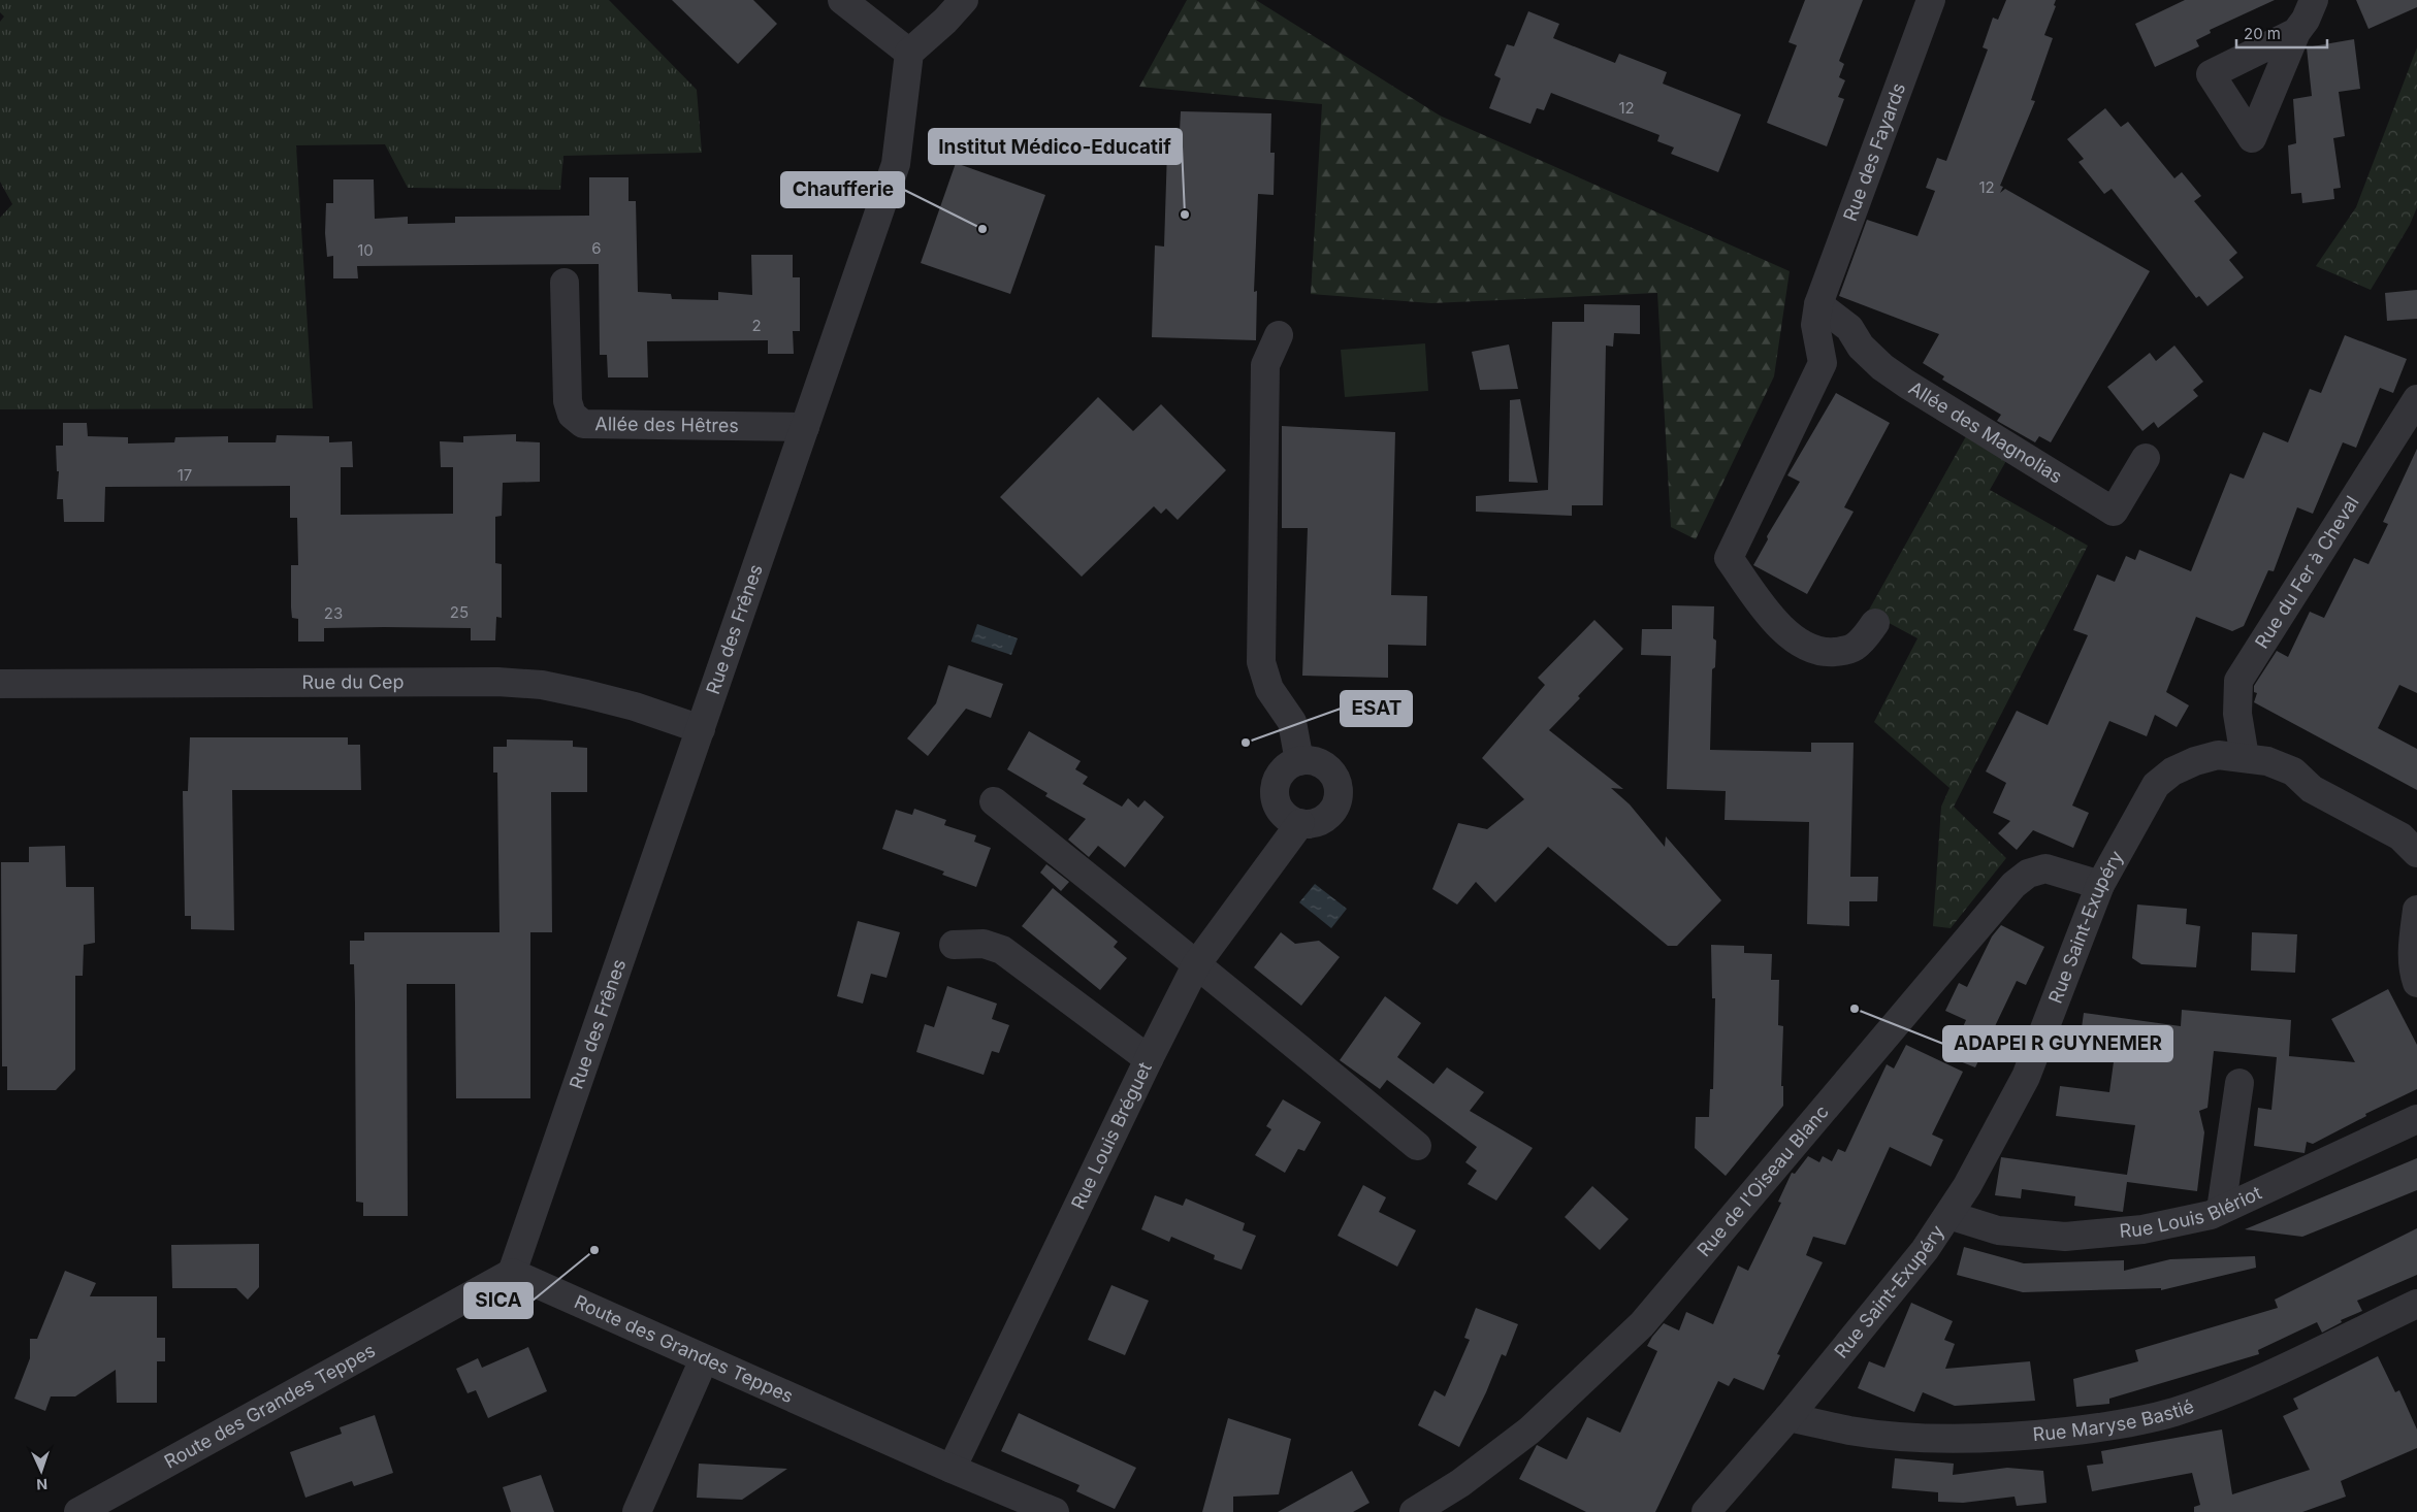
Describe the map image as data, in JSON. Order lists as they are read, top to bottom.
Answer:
{
  "streets": {
    "street": [
      "Rue des Fayards",
      "Allée des Hêtres",
      "Allée des Magnolias",
      "Rue du Fer à Cheval",
      "Rue des Frênes",
      "Rue du Cep",
      "Rue Saint-Exupéry",
      "Rue Louis Bréguet",
      "Rue de l'Oiseau Blanc",
      "Rue Louis Blériot",
      "Route des Grandes Teppes",
      "Rue Maryse Bastié"
    ]
  },
  "crossings": [
    ["Rue des Fayards", "Allée des Magnolias"],
    ["Allée des Hêtres", "Rue des Frênes"],
    ["Rue du Fer à Cheval", "Rue Saint-Exupéry"],
    ["Rue des Frênes", "Rue du Cep"],
    ["Rue des Frênes", "Route des Grandes Teppes"],
    ["Rue Saint-Exupéry", "Rue de l'Oiseau Blanc"],
    ["Rue Saint-Exupéry", "Rue Louis Blériot"],
    ["Rue Saint-Exupéry", "Rue Maryse Bastié"],
    ["Rue Louis Bréguet", "Route des Grandes Teppes"]
  ],
  "places": [
    "Institut Médico-Educatif",
    "Chaufferie",
    "ESAT",
    "ADAPEI R GUYNEMER",
    "SICA"
  ],
  "house_numbers": [
    "12",
    "12",
    "6",
    "10",
    "2",
    "17",
    "25",
    "23"
  ],
  "scale_bar": "20 m",
  "north": "bottom"
}
